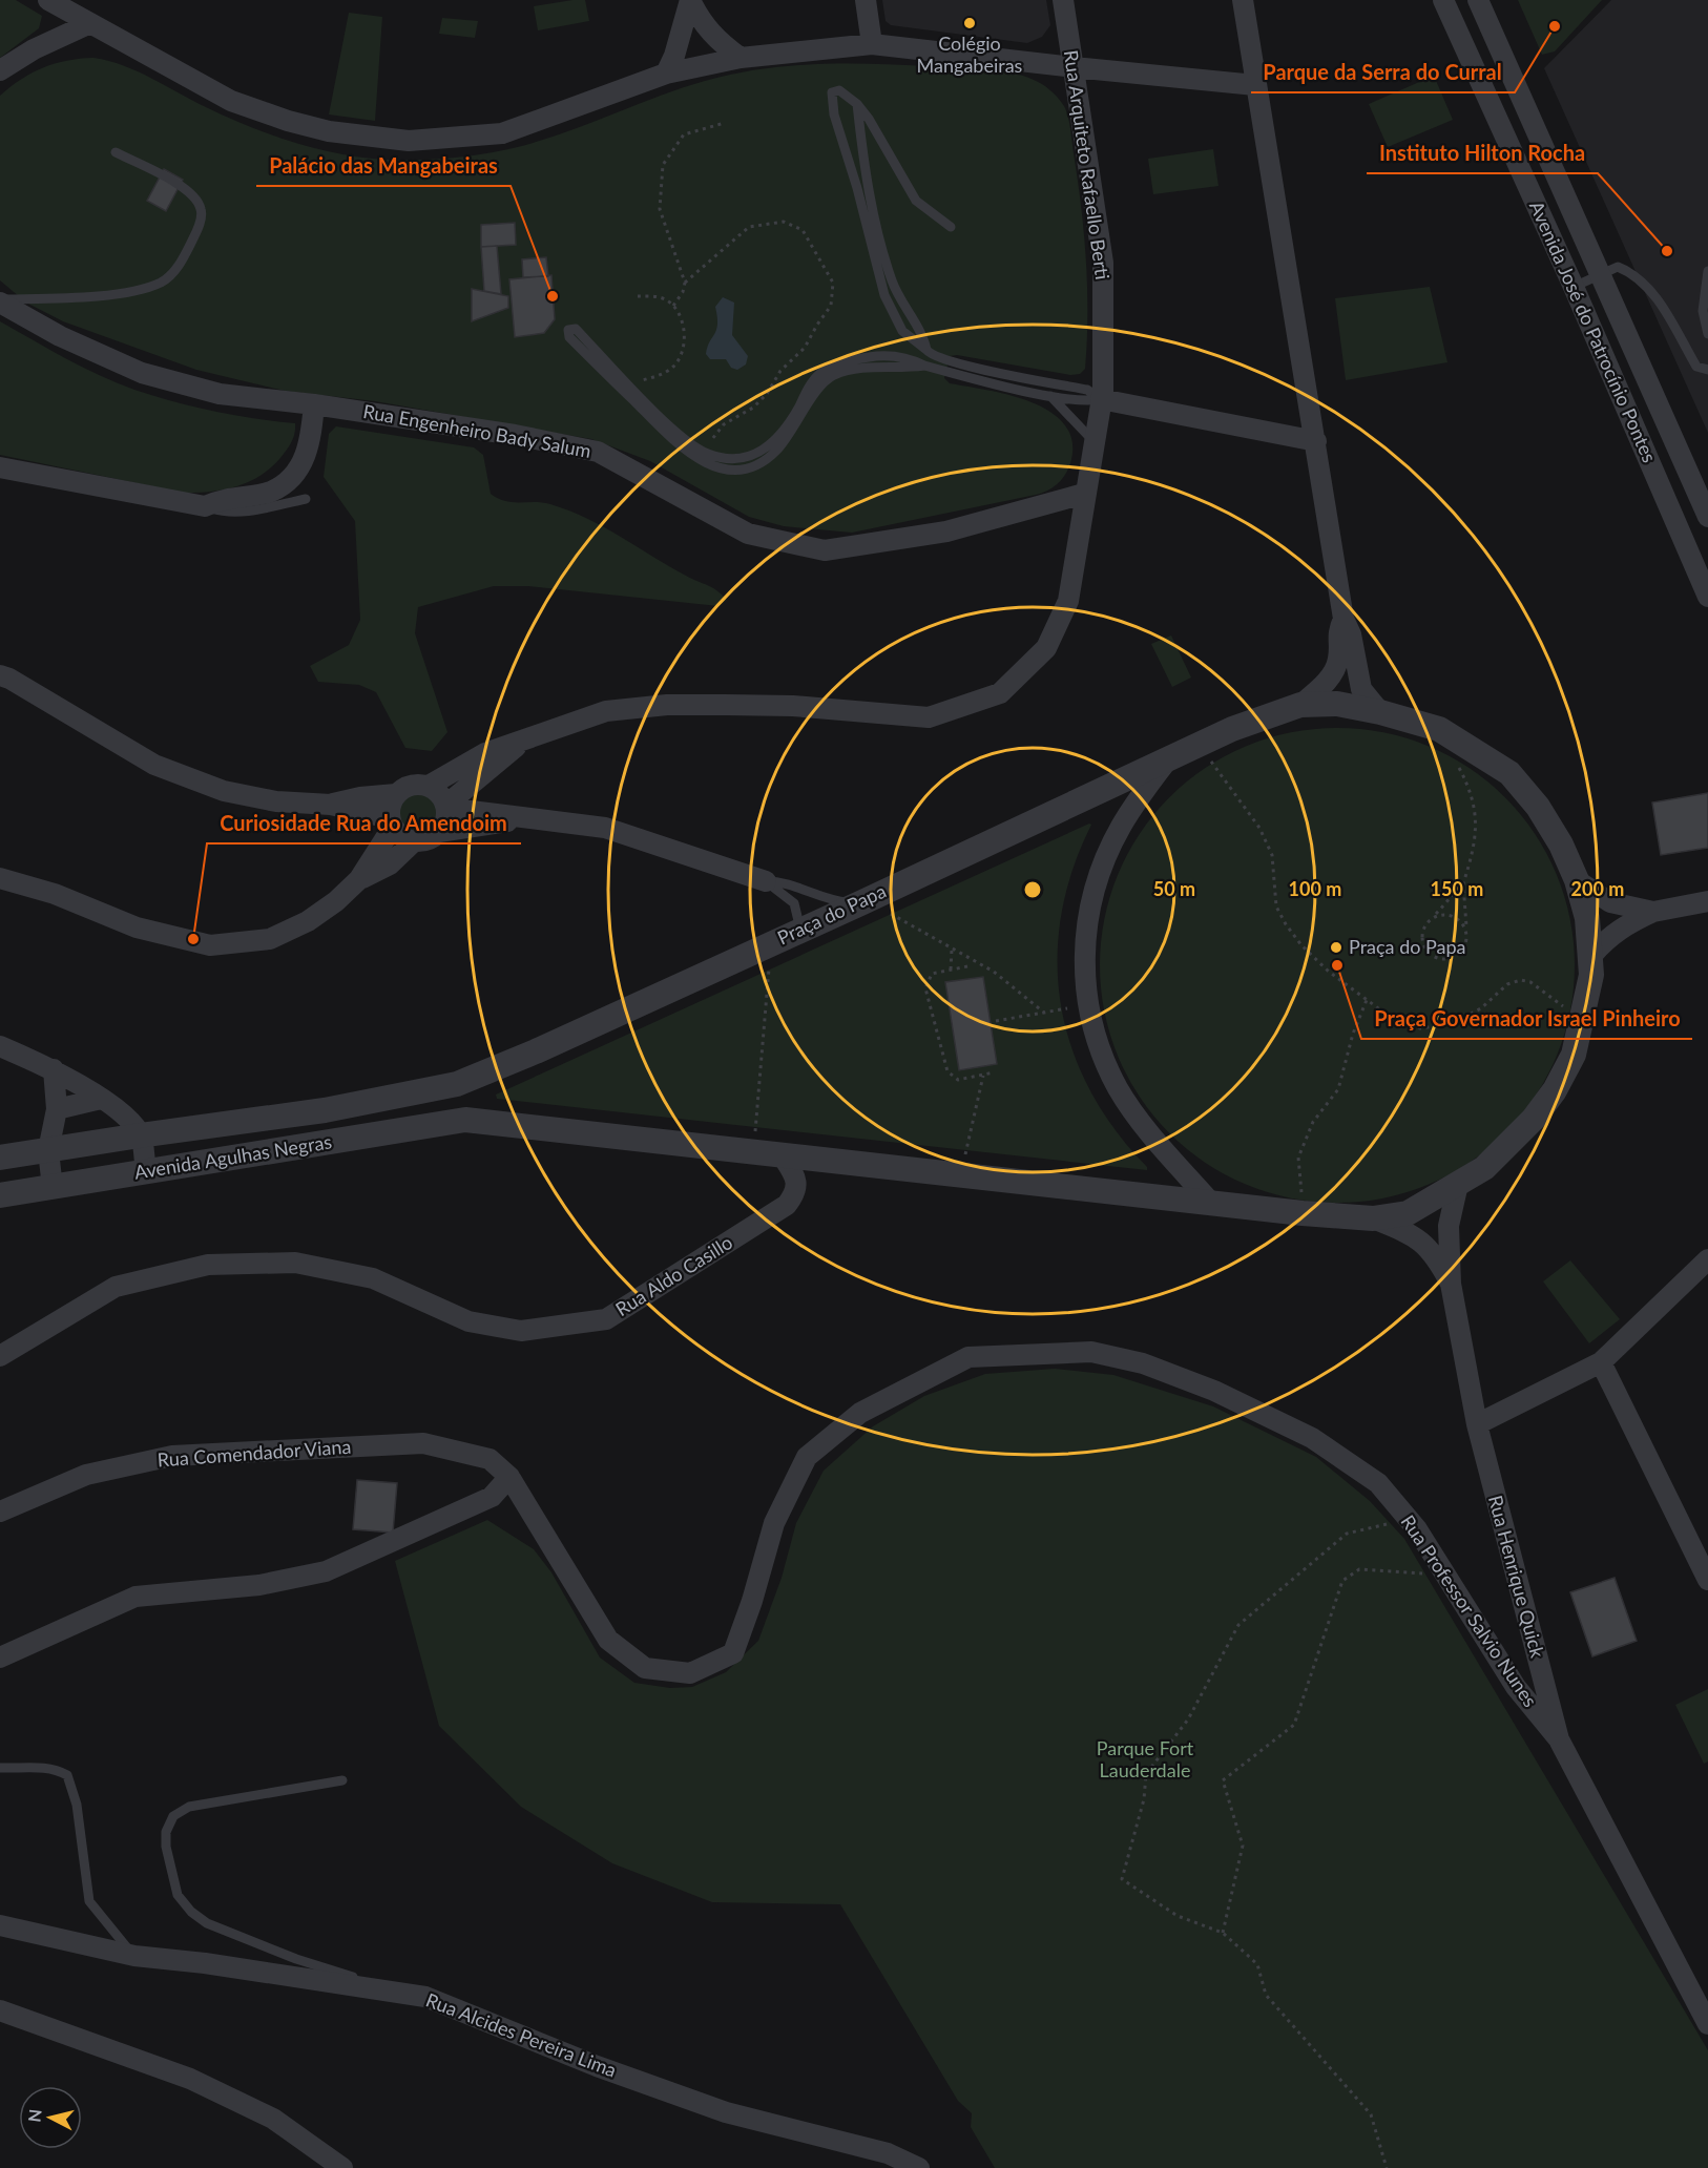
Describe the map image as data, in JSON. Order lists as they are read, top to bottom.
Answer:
{
  "streets": {
    "street": [
      "Rua Arquiteto Rafaello Berti",
      "Avenida José do Patrocínio Pontes",
      "Rua Engenheiro Bady Salum",
      "Praça do Papa",
      "Avenida Agulhas Negras",
      "Rua Aldo Casillo",
      "Rua Comendador Viana",
      "Rua Henrique Quick",
      "Rua Professor Salvio Nunes",
      "Rua Alcides Pereira Lima"
    ]
  },
  "crossings": [
    ["Rua Arquiteto Rafaello Berti", "Rua Engenheiro Bady Salum"],
    ["Praça do Papa", "Avenida Agulhas Negras"],
    ["Praça do Papa", "Rua Aldo Casillo"],
    ["Praça do Papa", "Rua Henrique Quick"],
    ["Rua Comendador Viana", "Rua Professor Salvio Nunes"],
    ["Rua Henrique Quick", "Rua Professor Salvio Nunes"]
  ],
  "parks": ["Parque Fort Lauderdale"],
  "places": [
    "Colégio Mangabeiras",
    "Parque da Serra do Curral",
    "Instituto Hilton Rocha",
    "Palácio das Mangabeiras",
    "Curiosidade Rua do Amendoim",
    "Praça do Papa",
    "Praça Governador Israel Pinheiro"
  ],
  "north": "left",
  "rings": [
    "50 m",
    "100 m",
    "150 m",
    "200 m"
  ]
}
